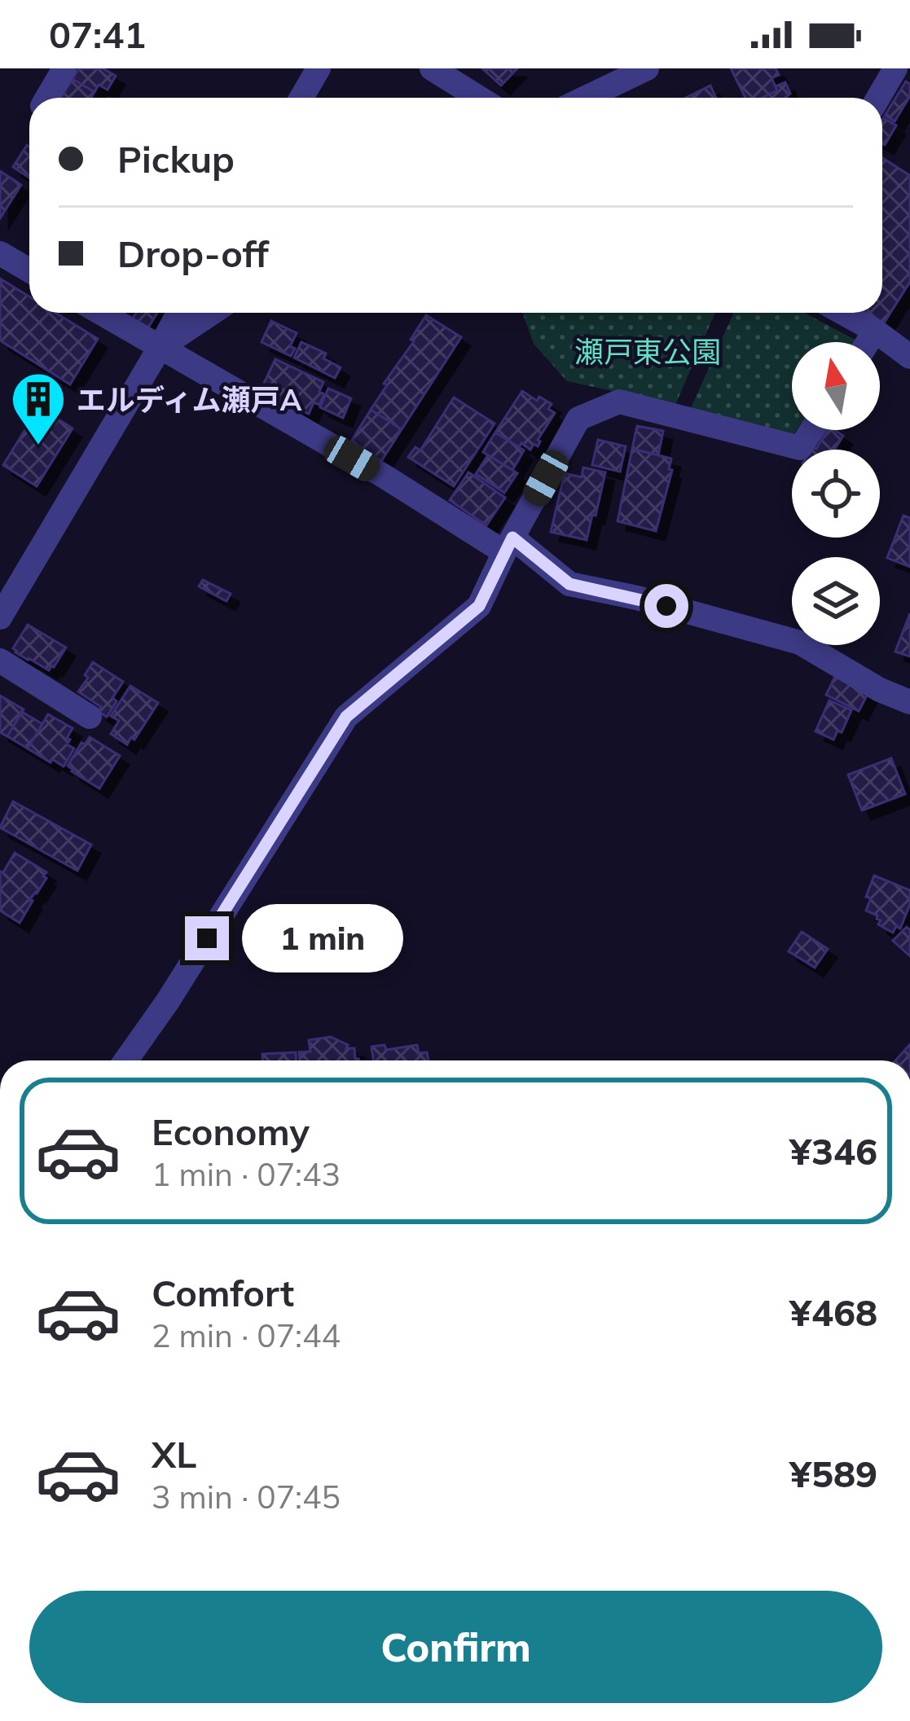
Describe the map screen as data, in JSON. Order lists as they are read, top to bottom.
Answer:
{
  "parks": ["瀬戸東公園"],
  "places": {
    "building": ["エルディム瀬戸A"]
  },
  "north": "top",
  "page": {
    "status": "07:41",
    "banner": ["Pickup", "Drop-off"],
    "bubble": "1 min",
    "list": [
      {
        "name": "Economy",
        "note": "1 min · 07:43",
        "value": "¥346"
      },
      {
        "name": "Comfort",
        "note": "2 min · 07:44",
        "value": "¥468"
      },
      {
        "name": "XL",
        "note": "3 min · 07:45",
        "value": "¥589"
      }
    ],
    "buttons": "Confirm"
  }
}
